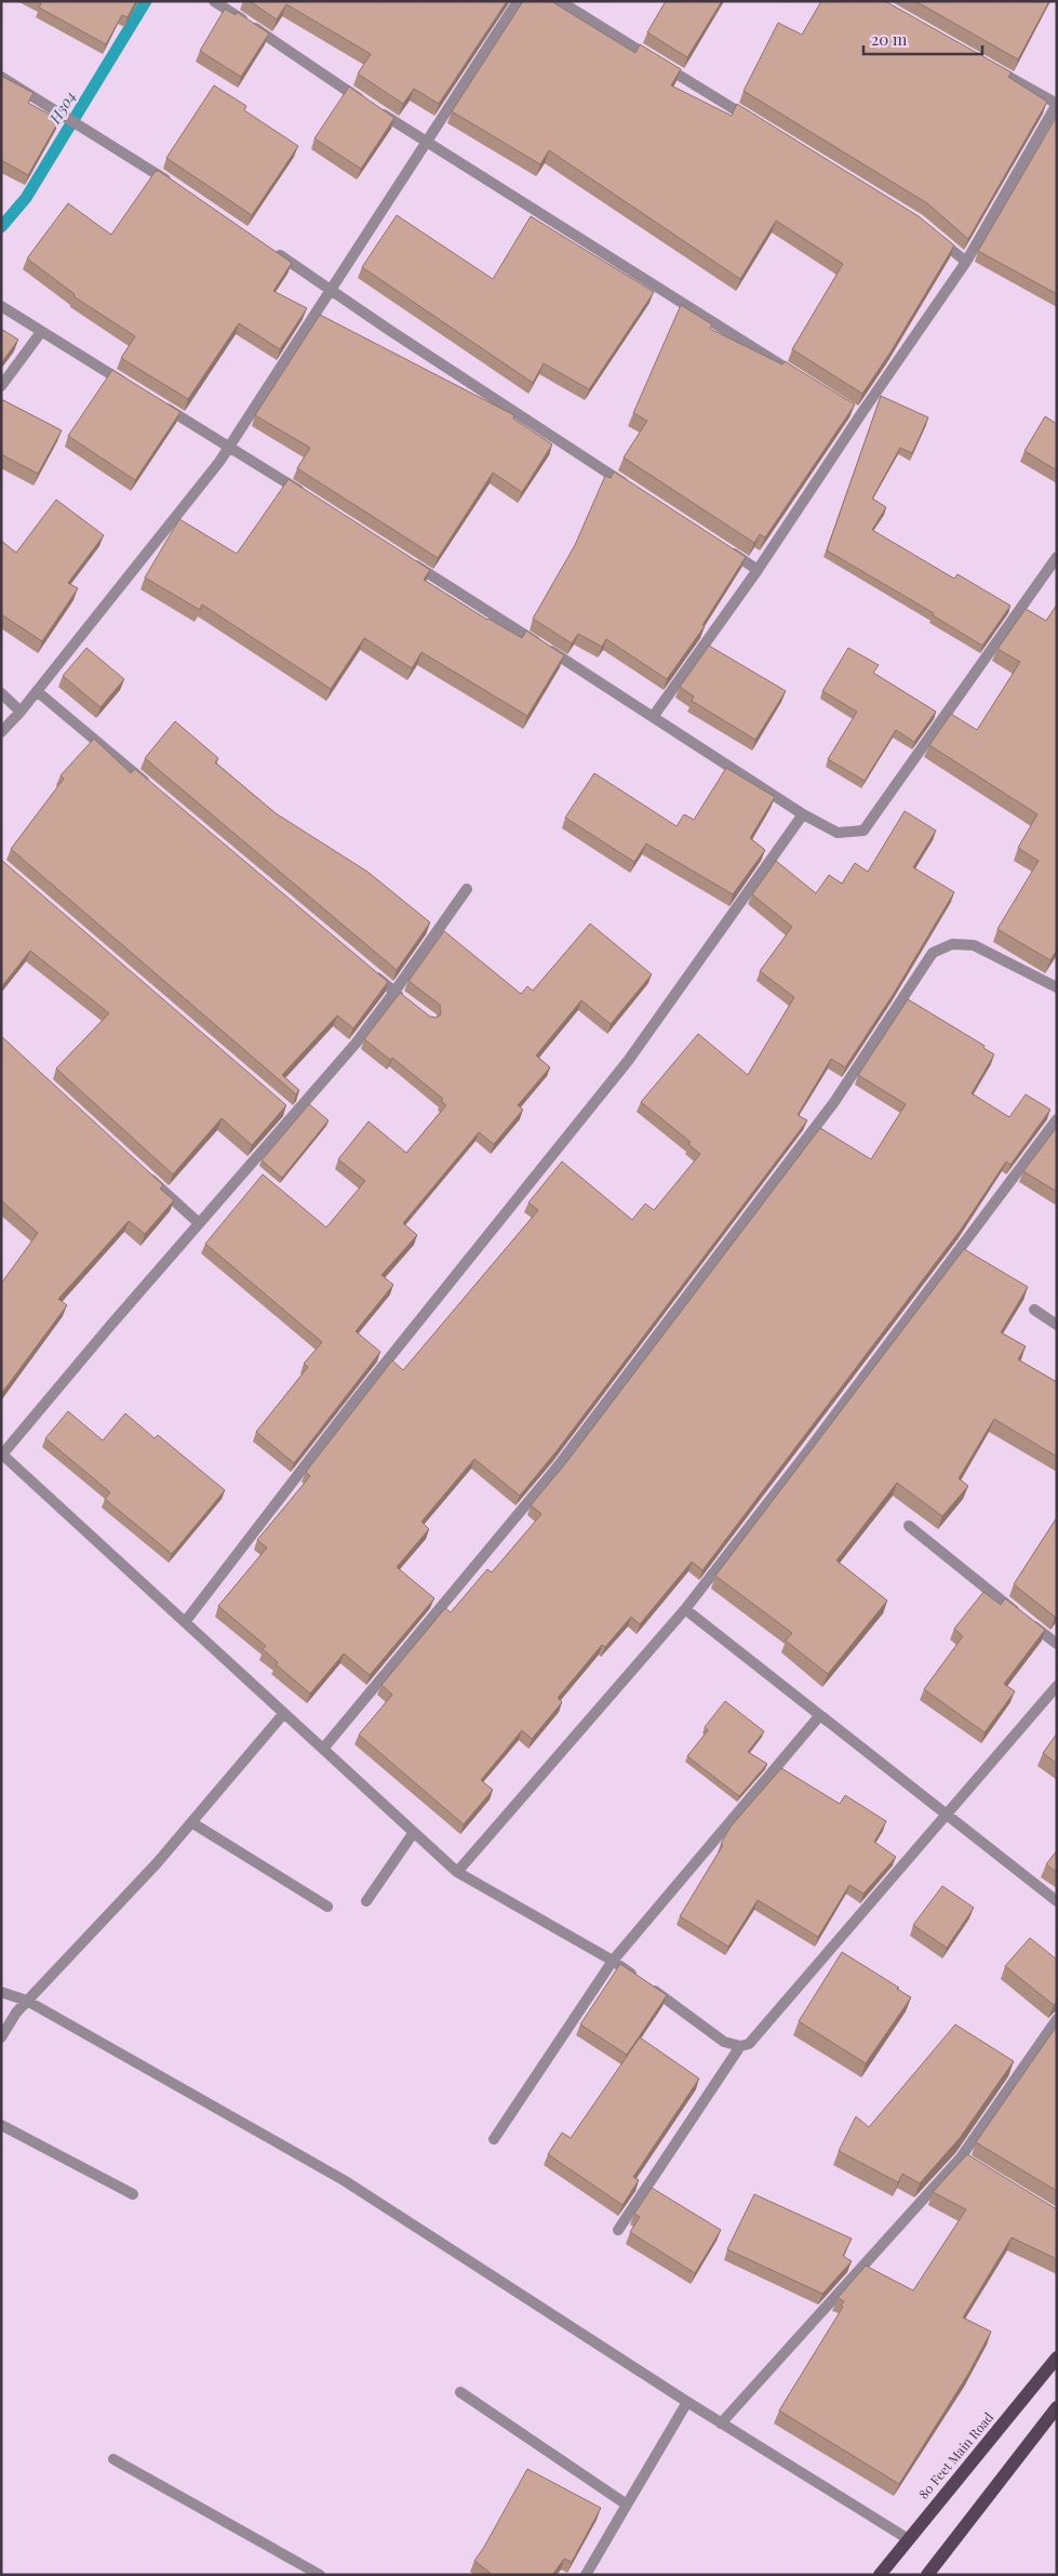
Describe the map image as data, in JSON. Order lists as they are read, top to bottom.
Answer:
{
  "streets": {
    "main road": ["80 Feet Main Road"]
  },
  "water": ["H304"],
  "scale_bar": "20 m"
}
